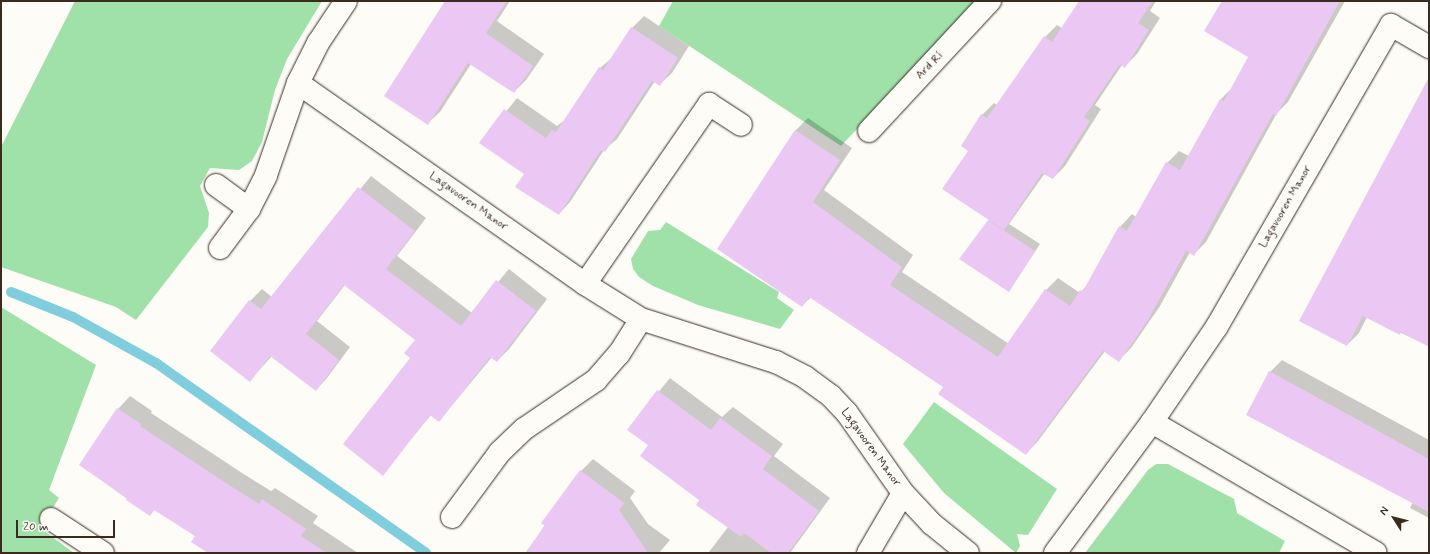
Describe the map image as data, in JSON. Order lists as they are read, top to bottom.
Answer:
{
  "streets": {
    "street": ["Ard Rí", "Lagavooren Manor"]
  },
  "scale_bar": "20 m",
  "north": "top left"
}
